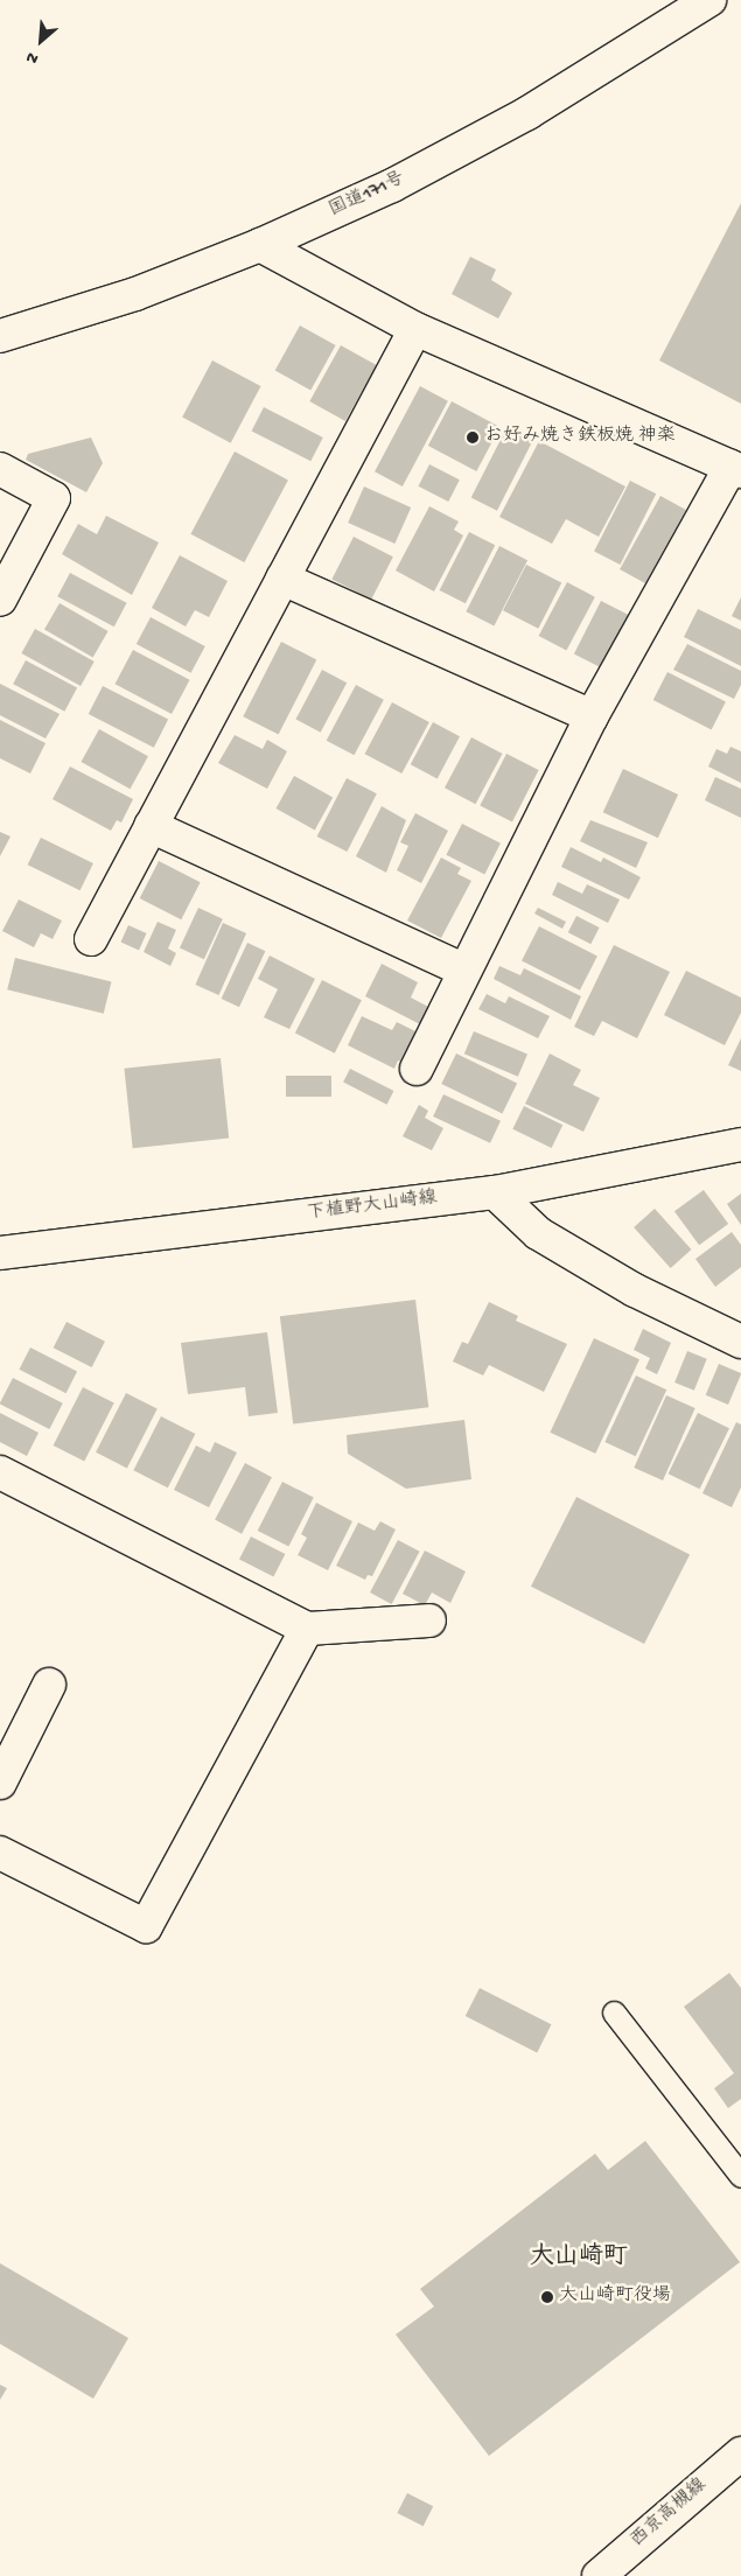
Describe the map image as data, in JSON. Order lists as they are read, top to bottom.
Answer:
{
  "streets": {
    "main road": ["国道171号", "下植野大山崎線", "西京高槻線"]
  },
  "districts": ["大山崎町"],
  "places": ["お好み焼き鉄板焼 神楽", "大山崎町役場"],
  "north": "bottom left"
}
